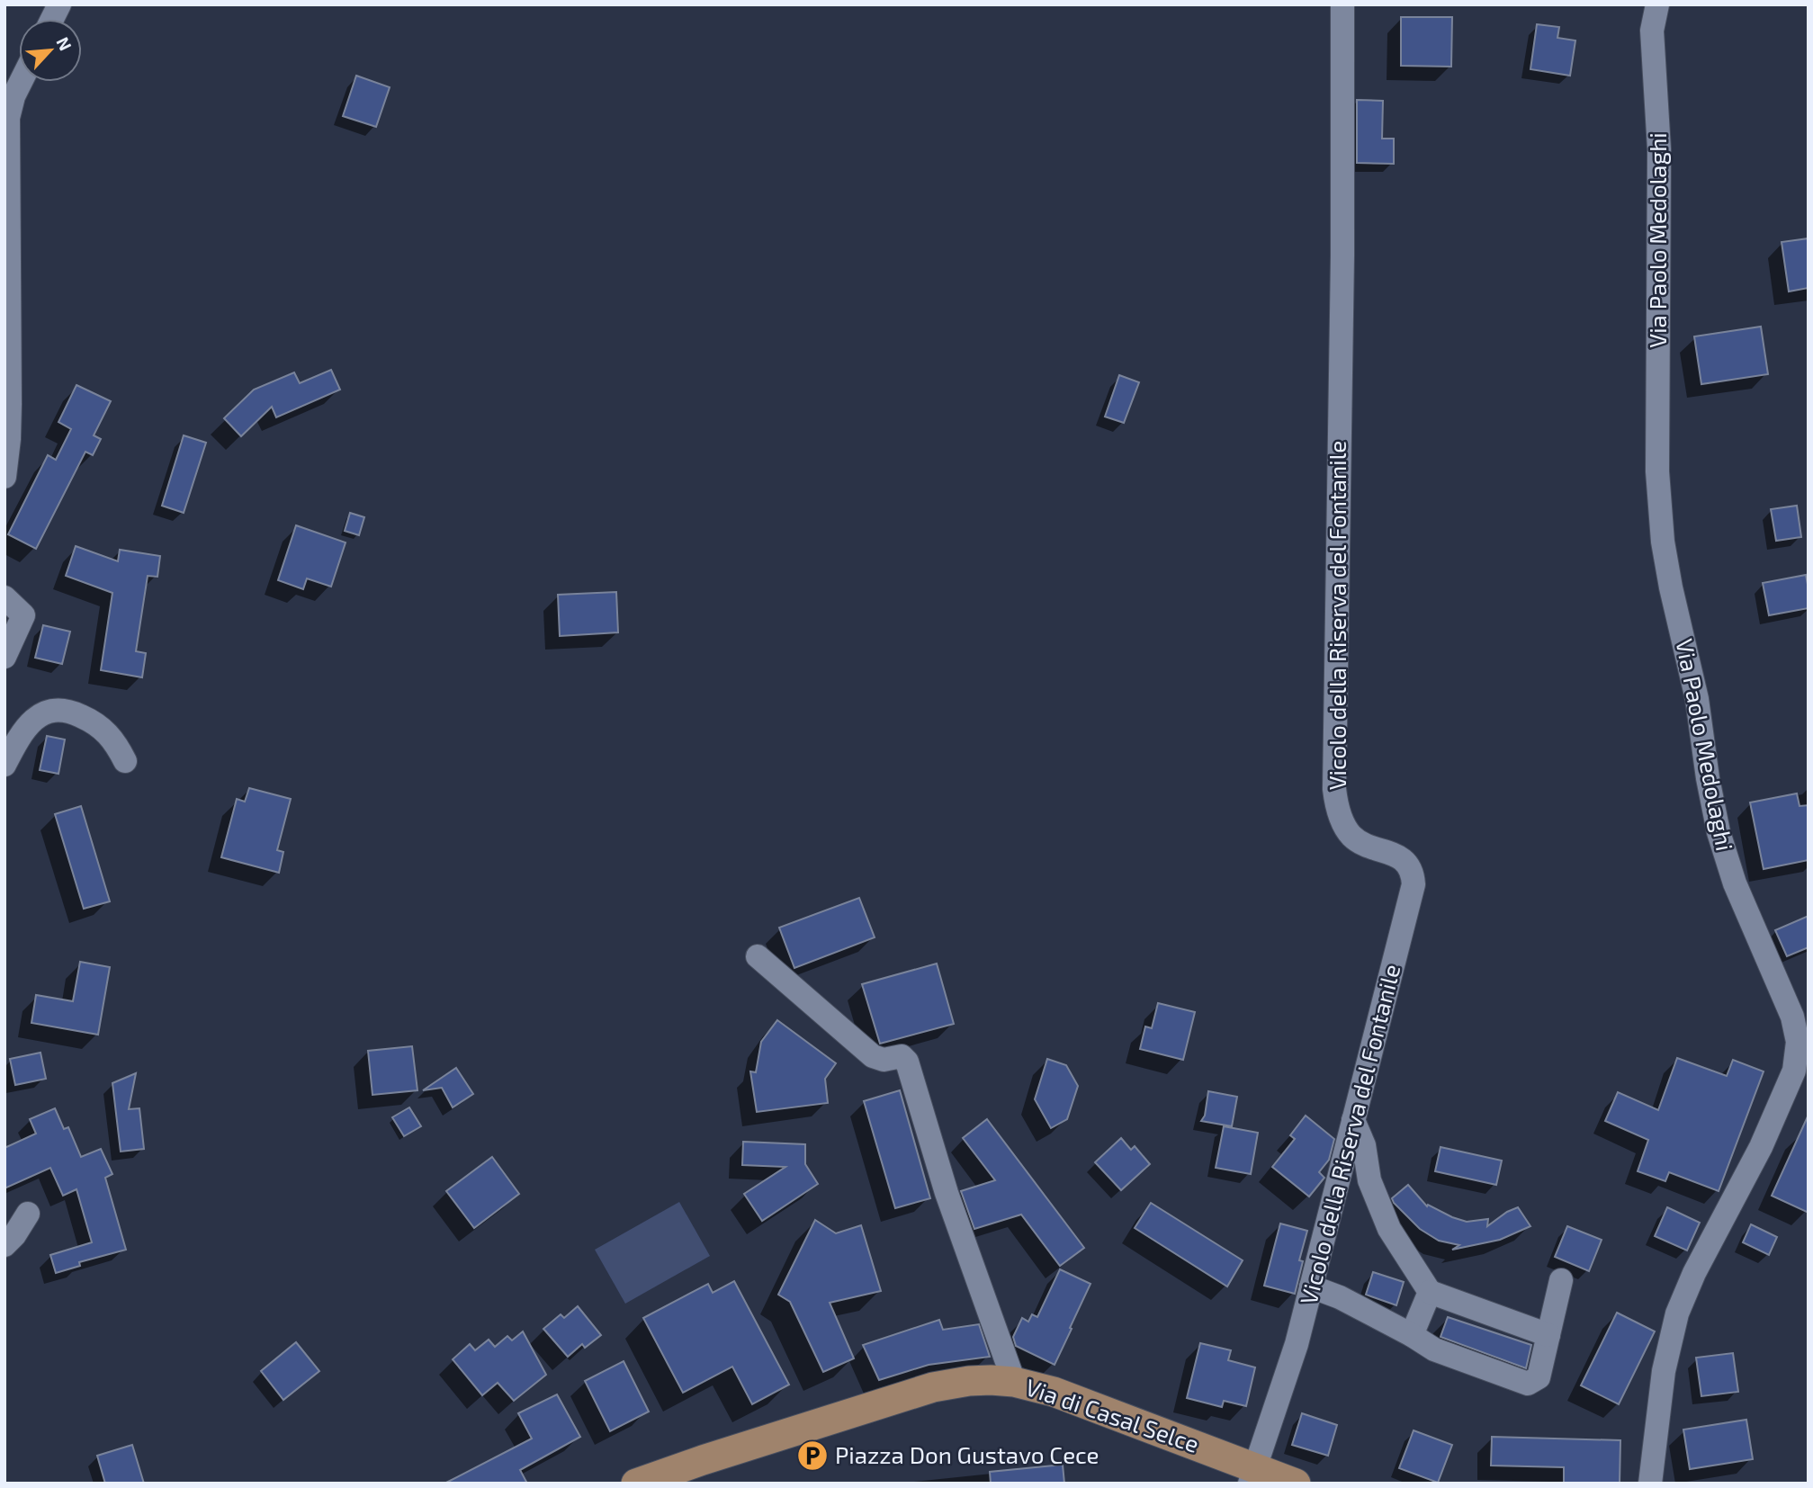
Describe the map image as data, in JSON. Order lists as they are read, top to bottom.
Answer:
{
  "streets": {
    "main road": ["Via di Casal Selce"],
    "street": ["Via Paolo Medolaghi", "Vicolo della Riserva del Fontanile"]
  },
  "crossings": [
    ["Vicolo della Riserva del Fontanile", "Via di Casal Selce"]
  ],
  "places": {
    "parking": ["Piazza Don Gustavo Cece"]
  },
  "north": "top right"
}
